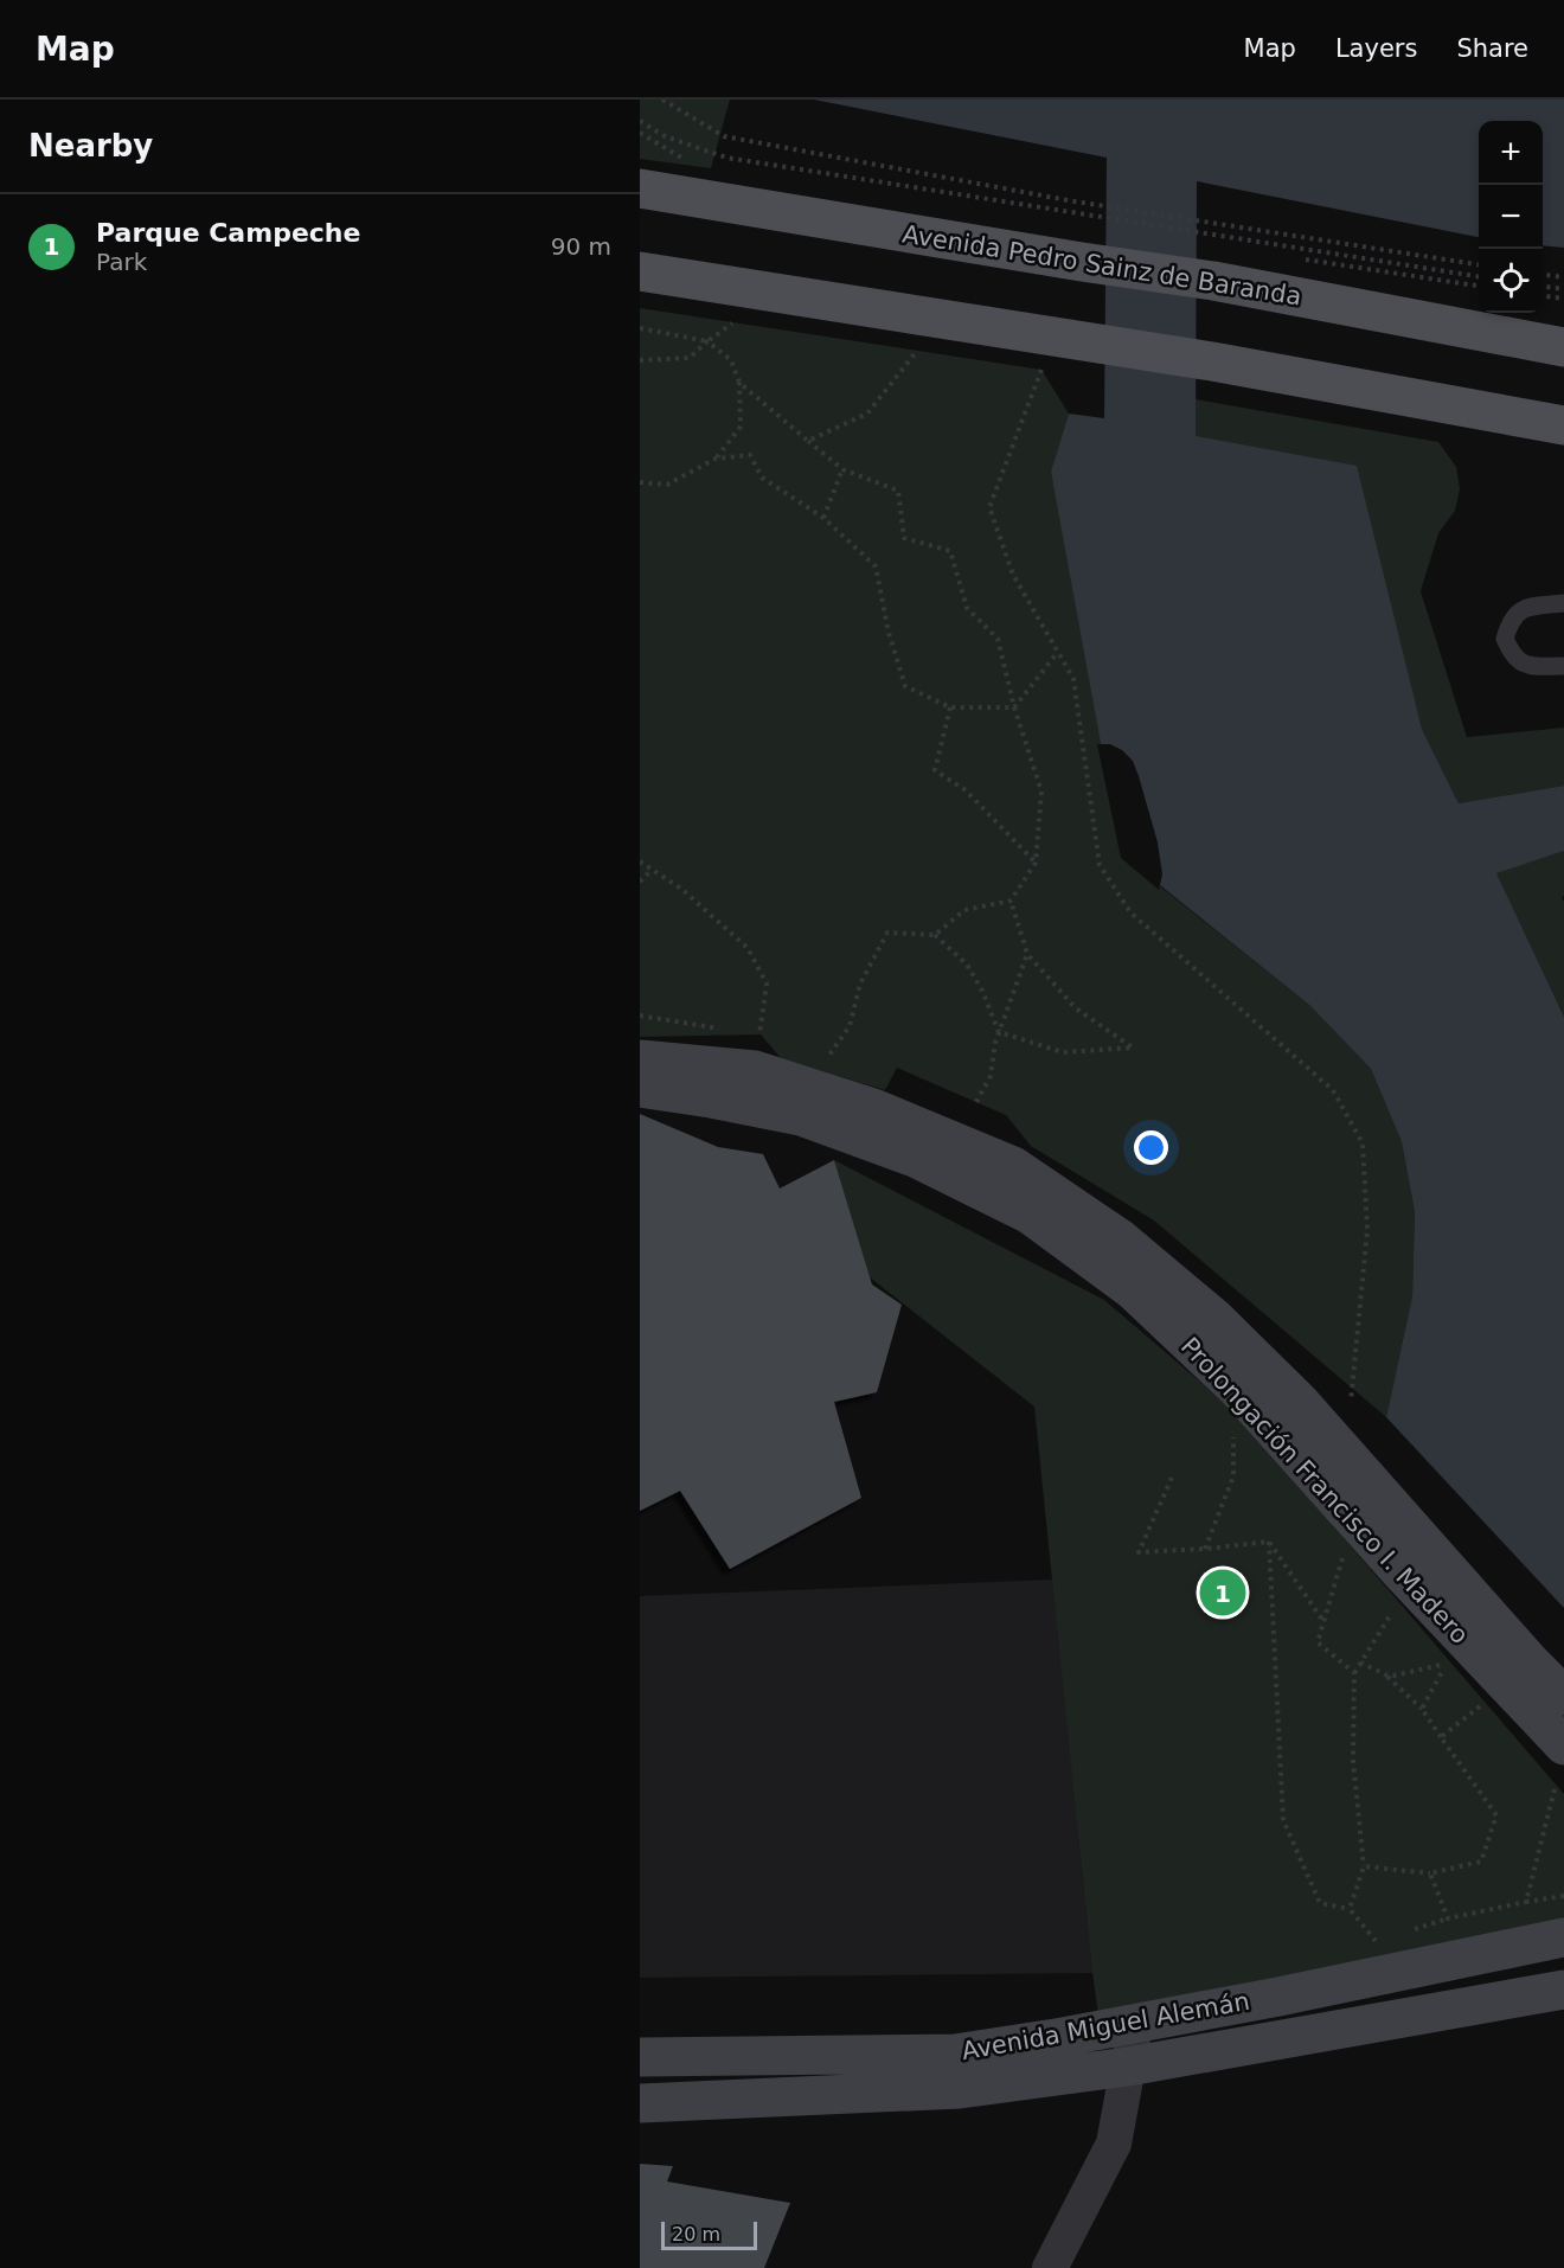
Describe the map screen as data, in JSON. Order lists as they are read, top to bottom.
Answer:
{
  "streets": {
    "main road": ["Avenida Pedro Sainz de Baranda", "Prolongación Francisco I. Madero", "Avenida Miguel Alemán"]
  },
  "scale_bar": "20 m",
  "page": {
    "header": "Map",
    "nav": ["Map", "Layers", "Share"],
    "heading": "Nearby",
    "map_buttons": ["+", "−"],
    "list": [
      {
        "mark": "1",
        "name": "Parque Campeche",
        "note": "Park",
        "value": "90 m"
      }
    ],
    "pins": "1",
    "scale": "20 m"
  }
}
